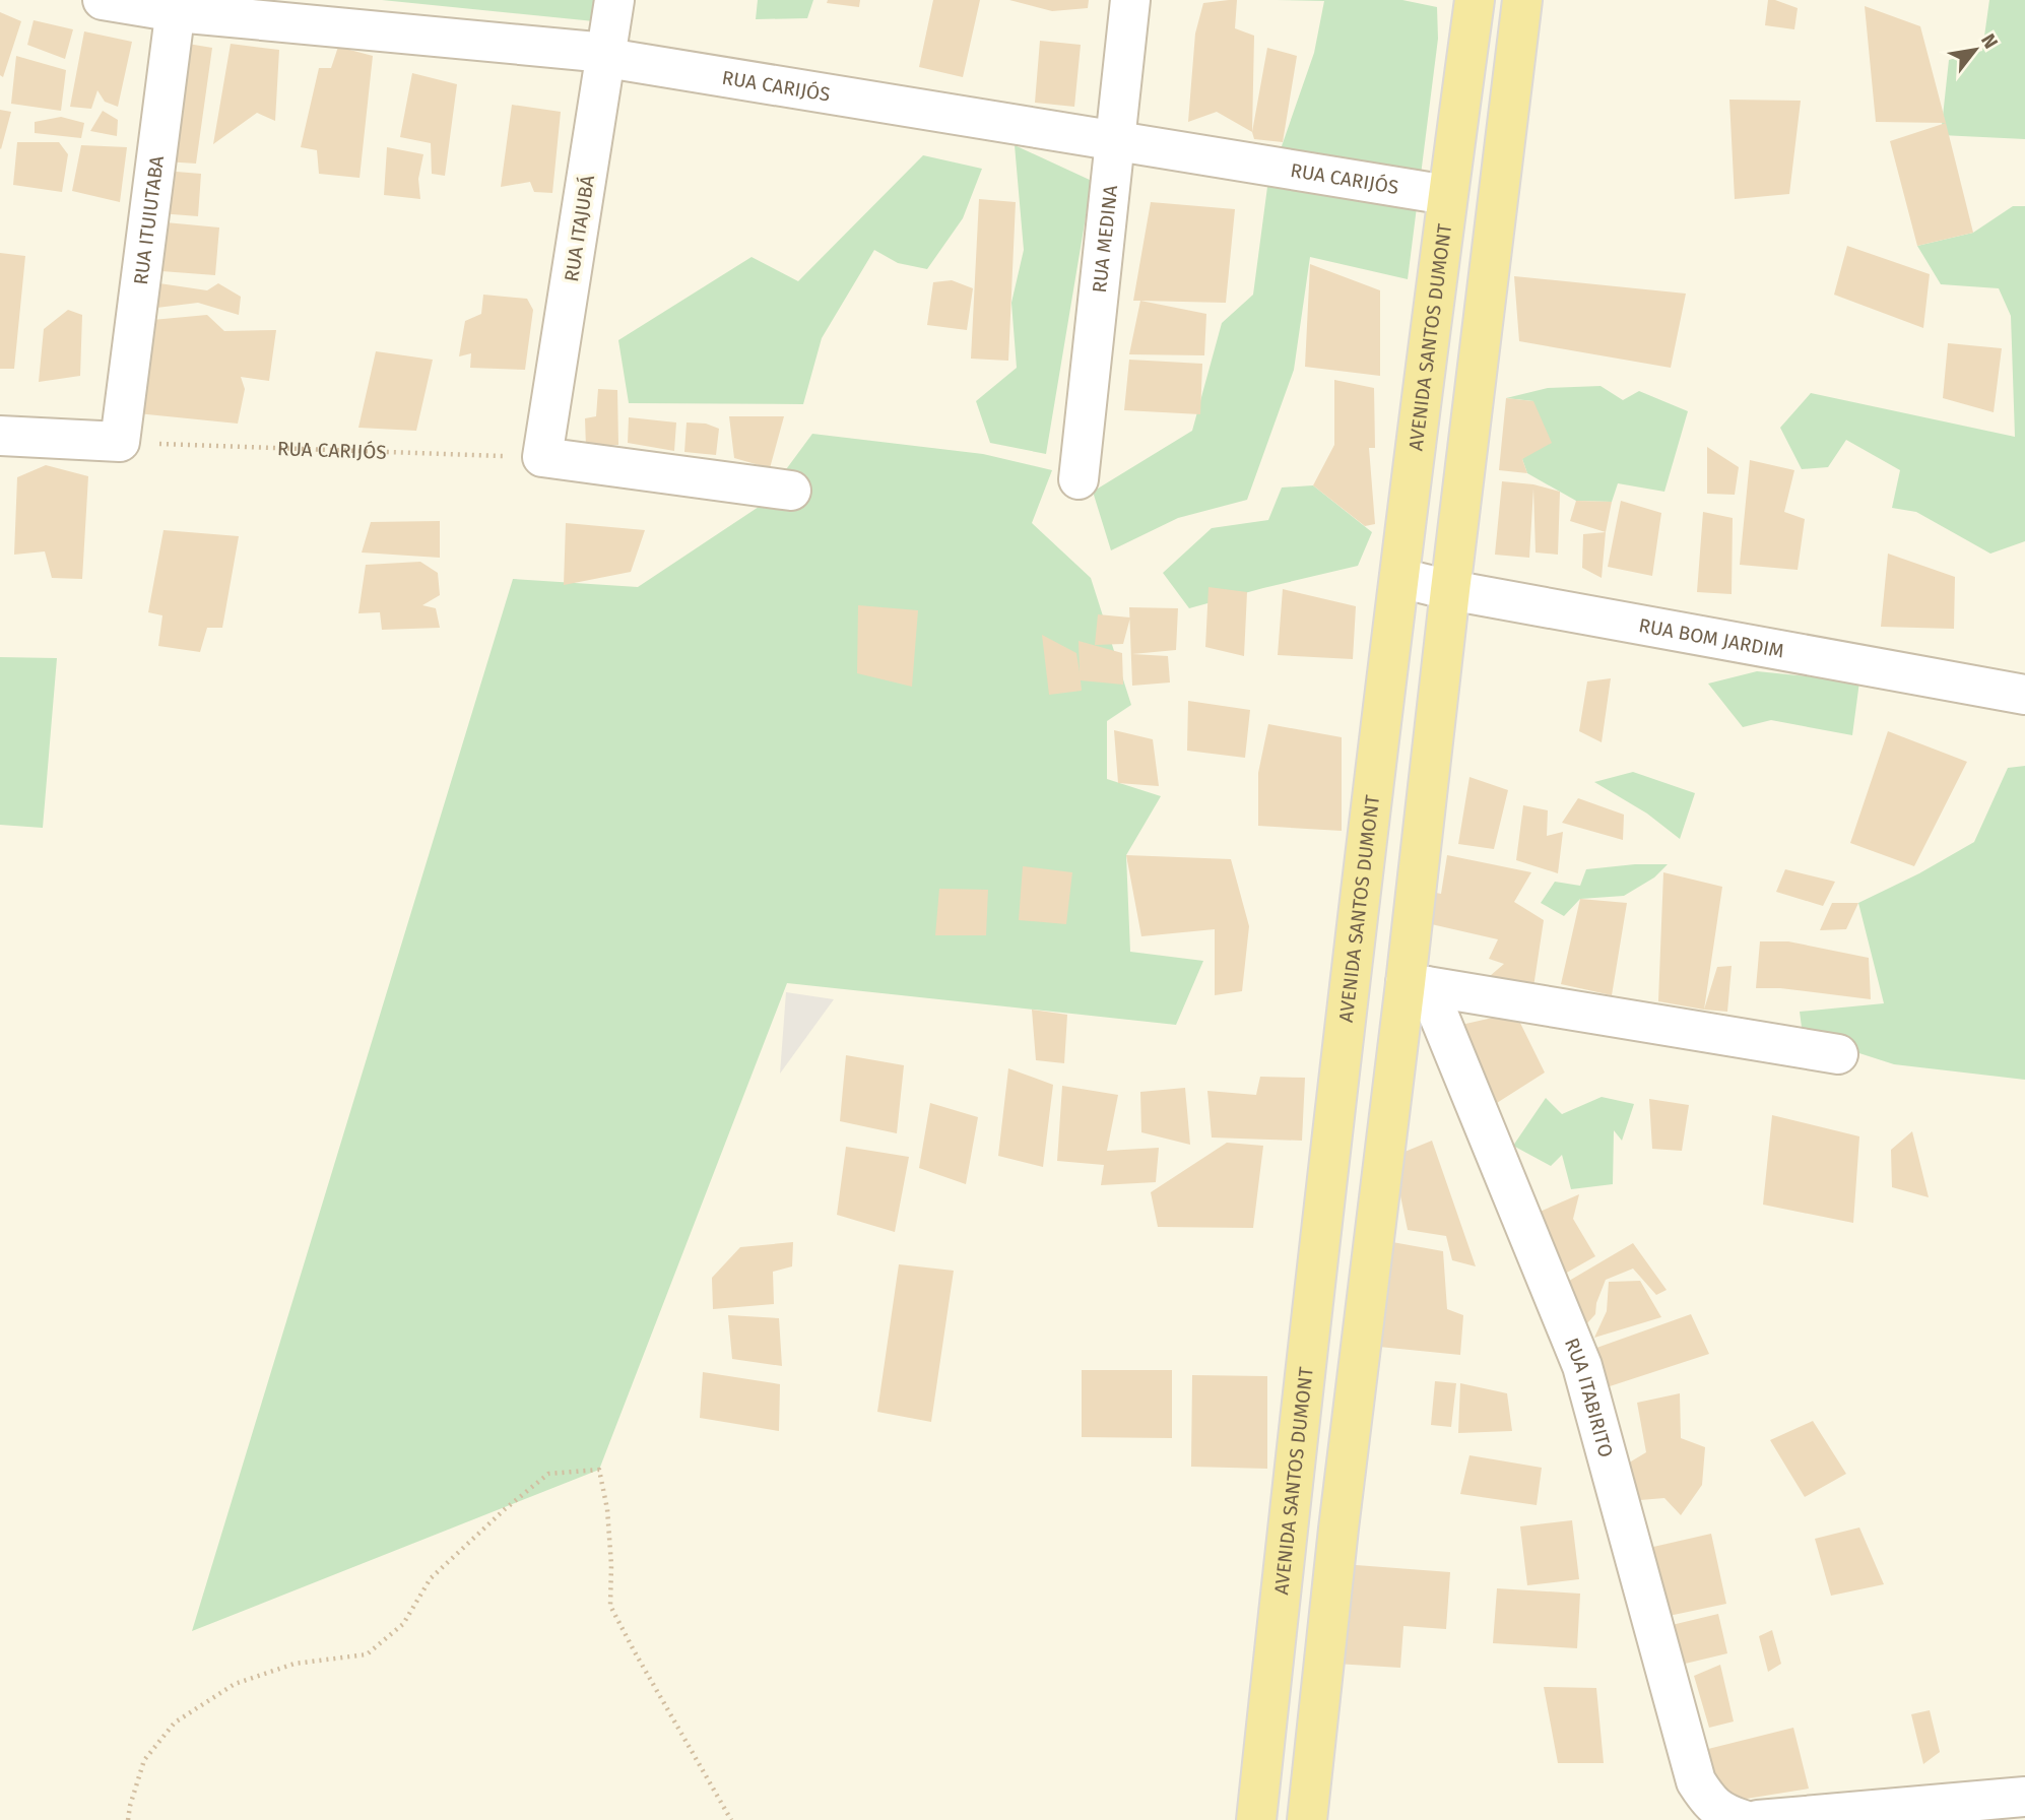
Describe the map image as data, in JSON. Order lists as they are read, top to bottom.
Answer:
{
  "streets": {
    "main road": ["AVENIDA SANTOS DUMONT"],
    "street": [
      "RUA CARIJÓS",
      "RUA ITUIUTABA",
      "RUA ITAJUBÁ",
      "RUA MEDINA",
      "RUA BOM JARDIM",
      "RUA ITABIRITO"
    ]
  },
  "crossings": [
    ["RUA CARIJÓS", "RUA ITUIUTABA"],
    ["RUA CARIJÓS", "RUA ITAJUBÁ"],
    ["RUA CARIJÓS", "RUA MEDINA"],
    ["RUA CARIJÓS", "AVENIDA SANTOS DUMONT"],
    ["AVENIDA SANTOS DUMONT", "RUA BOM JARDIM"]
  ],
  "north": "top right"
}
